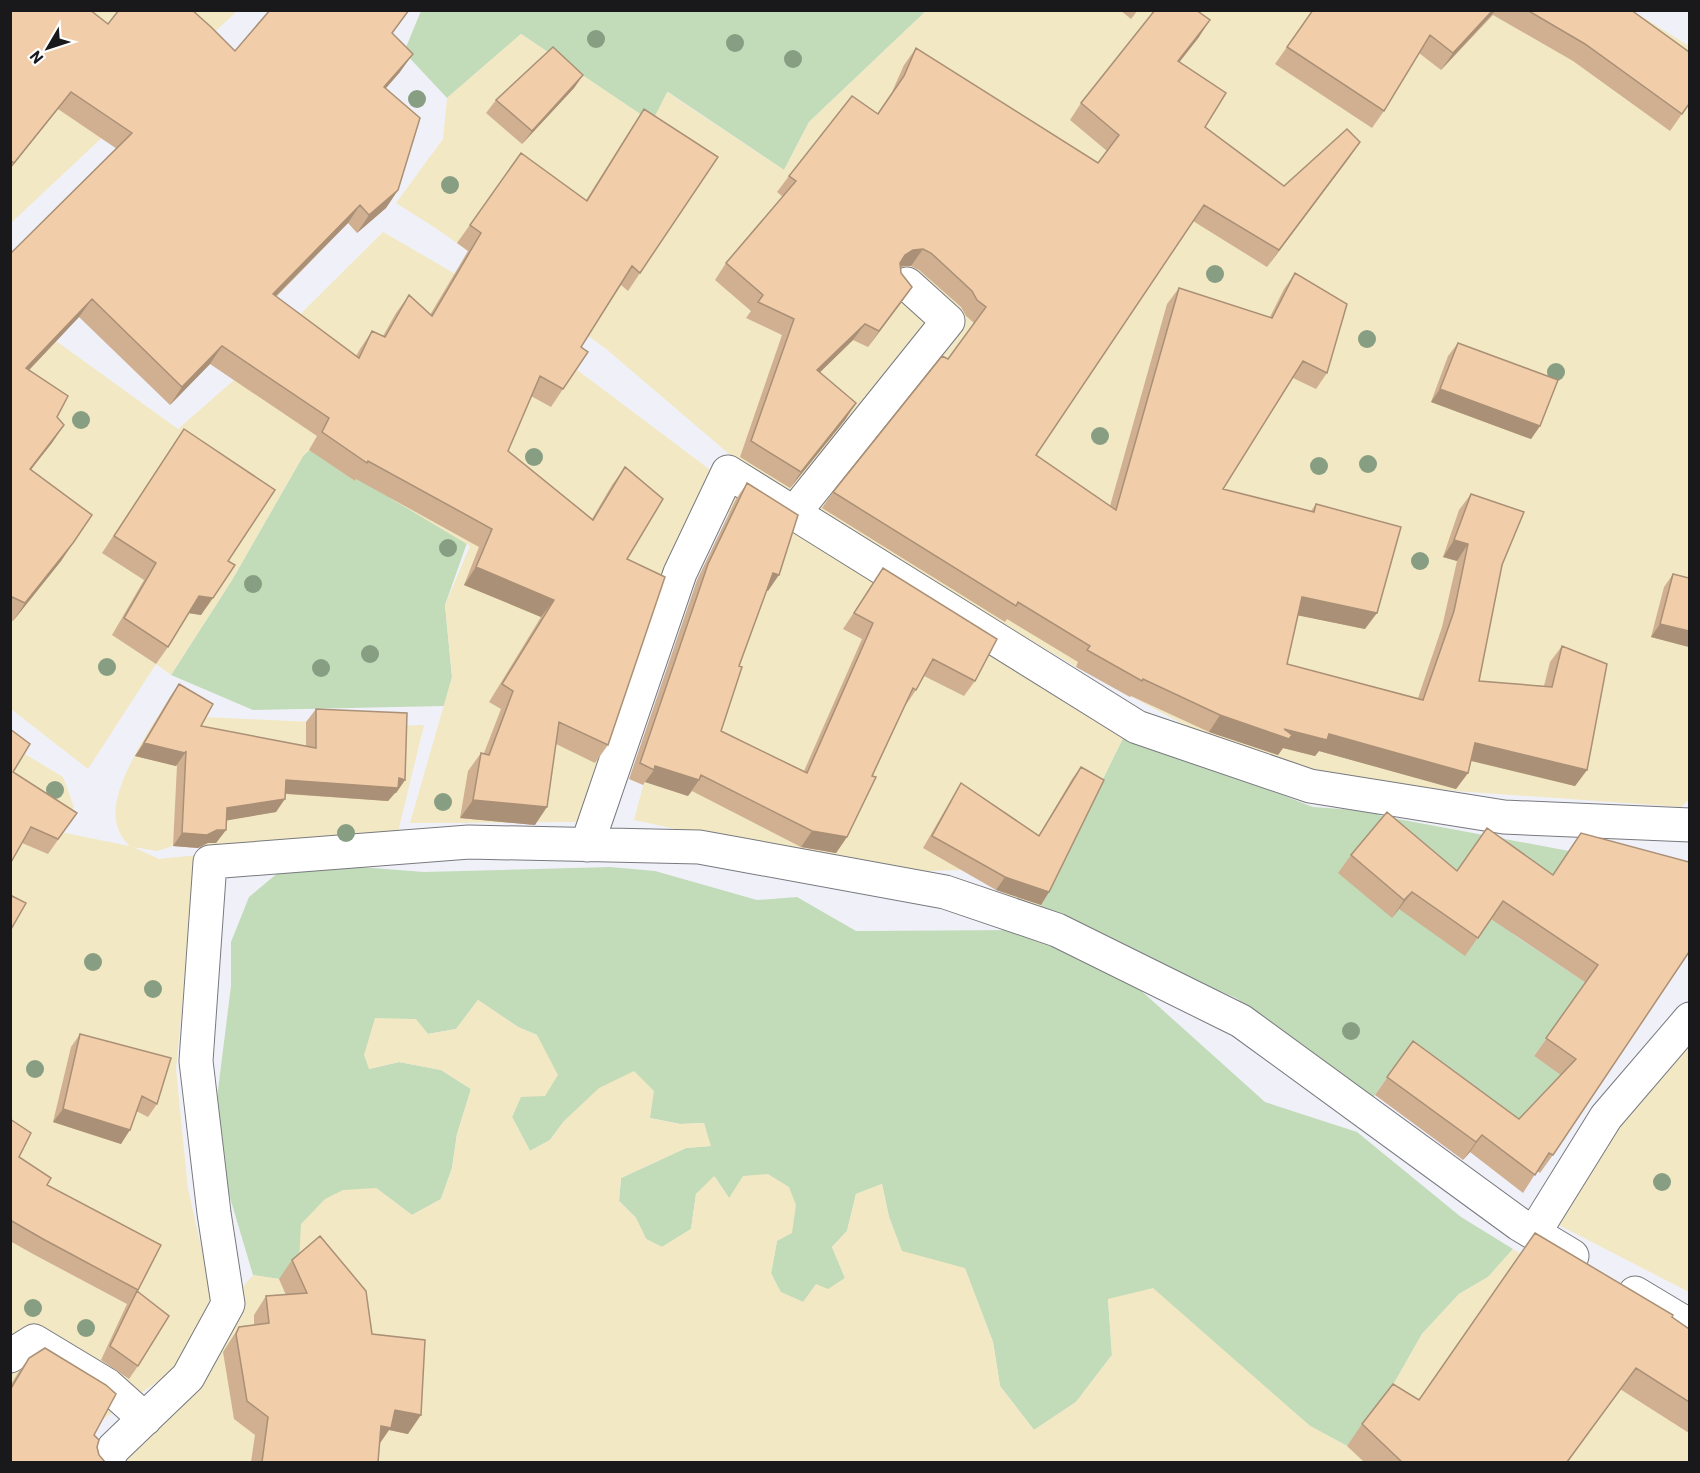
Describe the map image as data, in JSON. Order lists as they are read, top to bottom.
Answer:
{
  "north": "bottom left"
}
